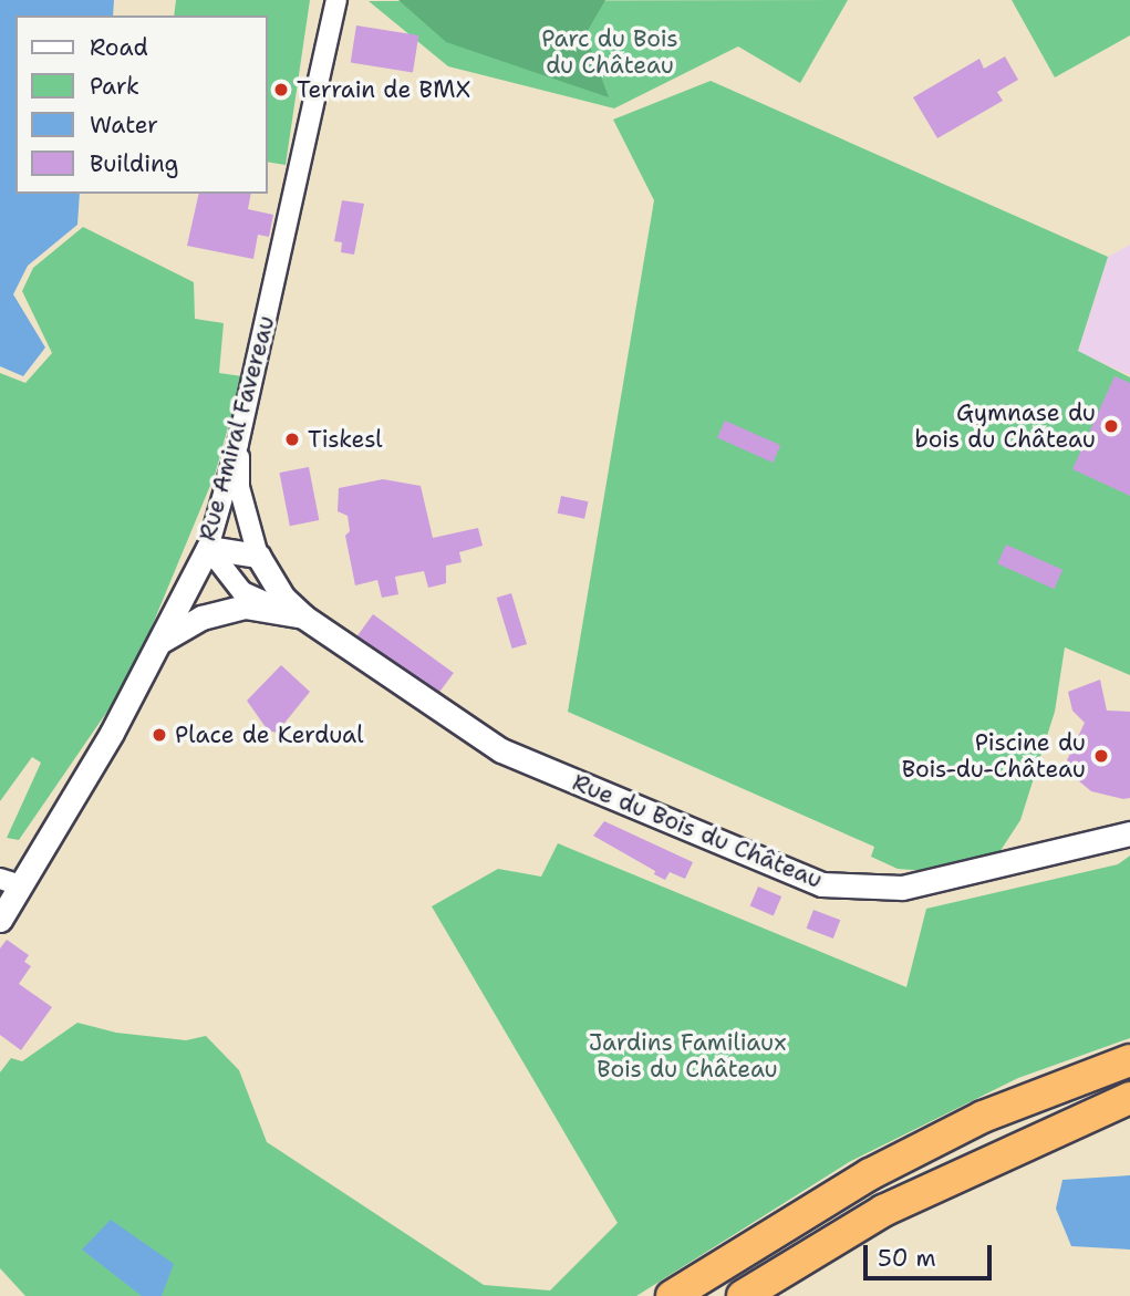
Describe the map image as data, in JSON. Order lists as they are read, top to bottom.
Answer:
{
  "streets": {
    "street": ["Rue Amiral Favereau", "Rue du Bois du Château"]
  },
  "crossings": [
    ["Rue Amiral Favereau", "Rue du Bois du Château"]
  ],
  "parks": ["Parc du Bois du Château", "Jardins Familiaux Bois du Château"],
  "places": [
    "Terrain de BMX",
    "Gymnase du bois du Château",
    "Tiskesl",
    "Place de Kerdual",
    "Piscine du Bois-du-Château"
  ],
  "legend": [
    "Road",
    "Park",
    "Water",
    "Building"
  ],
  "scale_bar": "50 m"
}
